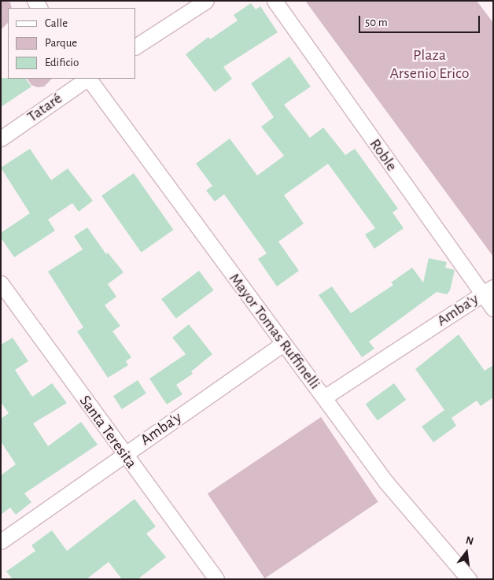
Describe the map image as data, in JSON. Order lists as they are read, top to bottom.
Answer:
{
  "streets": {
    "street": [
      "Tataré",
      "Roble",
      "Amba'y",
      "Mayor Tomas Ruffinelli",
      "Santa Teresita"
    ]
  },
  "crossings": [
    ["Roble", "Amba'y"],
    ["Amba'y", "Mayor Tomas Ruffinelli"],
    ["Amba'y", "Santa Teresita"]
  ],
  "parks": ["Plaza Arsenio Erico"],
  "legend": ["Calle", "Parque", "Edificio"],
  "scale_bar": "50 m",
  "north": "top"
}
